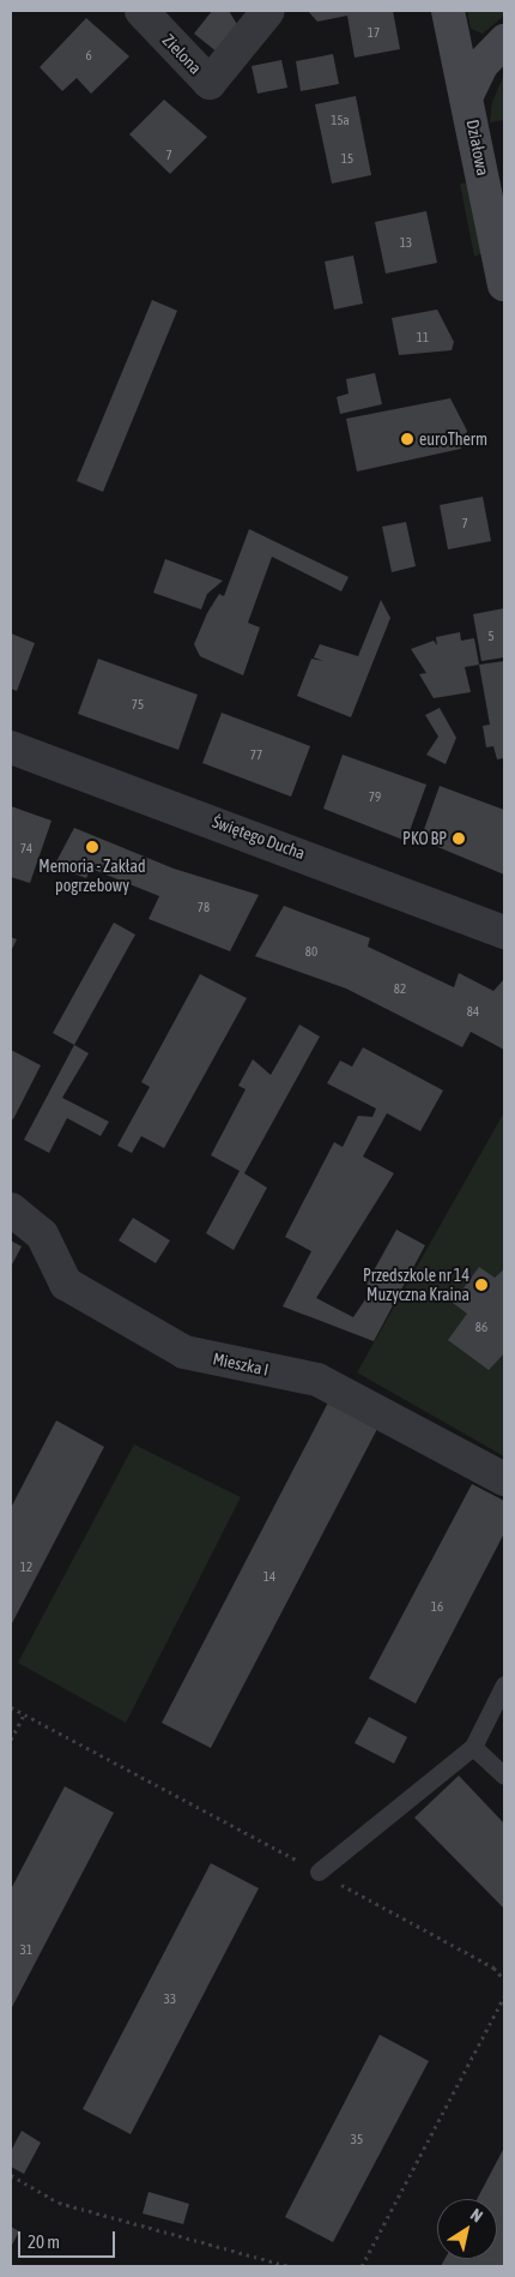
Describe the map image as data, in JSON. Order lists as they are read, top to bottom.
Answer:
{
  "streets": {
    "main road": ["Działowa"],
    "street": ["Zielona", "Świętego Ducha", "Mieszka I"]
  },
  "places": [
    "euroTherm",
    "PKO BP",
    "Memoria - Zakład pogrzebowy",
    "Przedszkole nr 14 Muzyczna Kraina"
  ],
  "house_numbers": [
    "17",
    "6",
    "15a",
    "7",
    "15",
    "13",
    "11",
    "7",
    "5",
    "75",
    "77",
    "79",
    "74",
    "78",
    "80",
    "82",
    "84",
    "86",
    "12",
    "14",
    "16",
    "31",
    "33",
    "35"
  ],
  "scale_bar": "20 m",
  "north": "top right"
}
